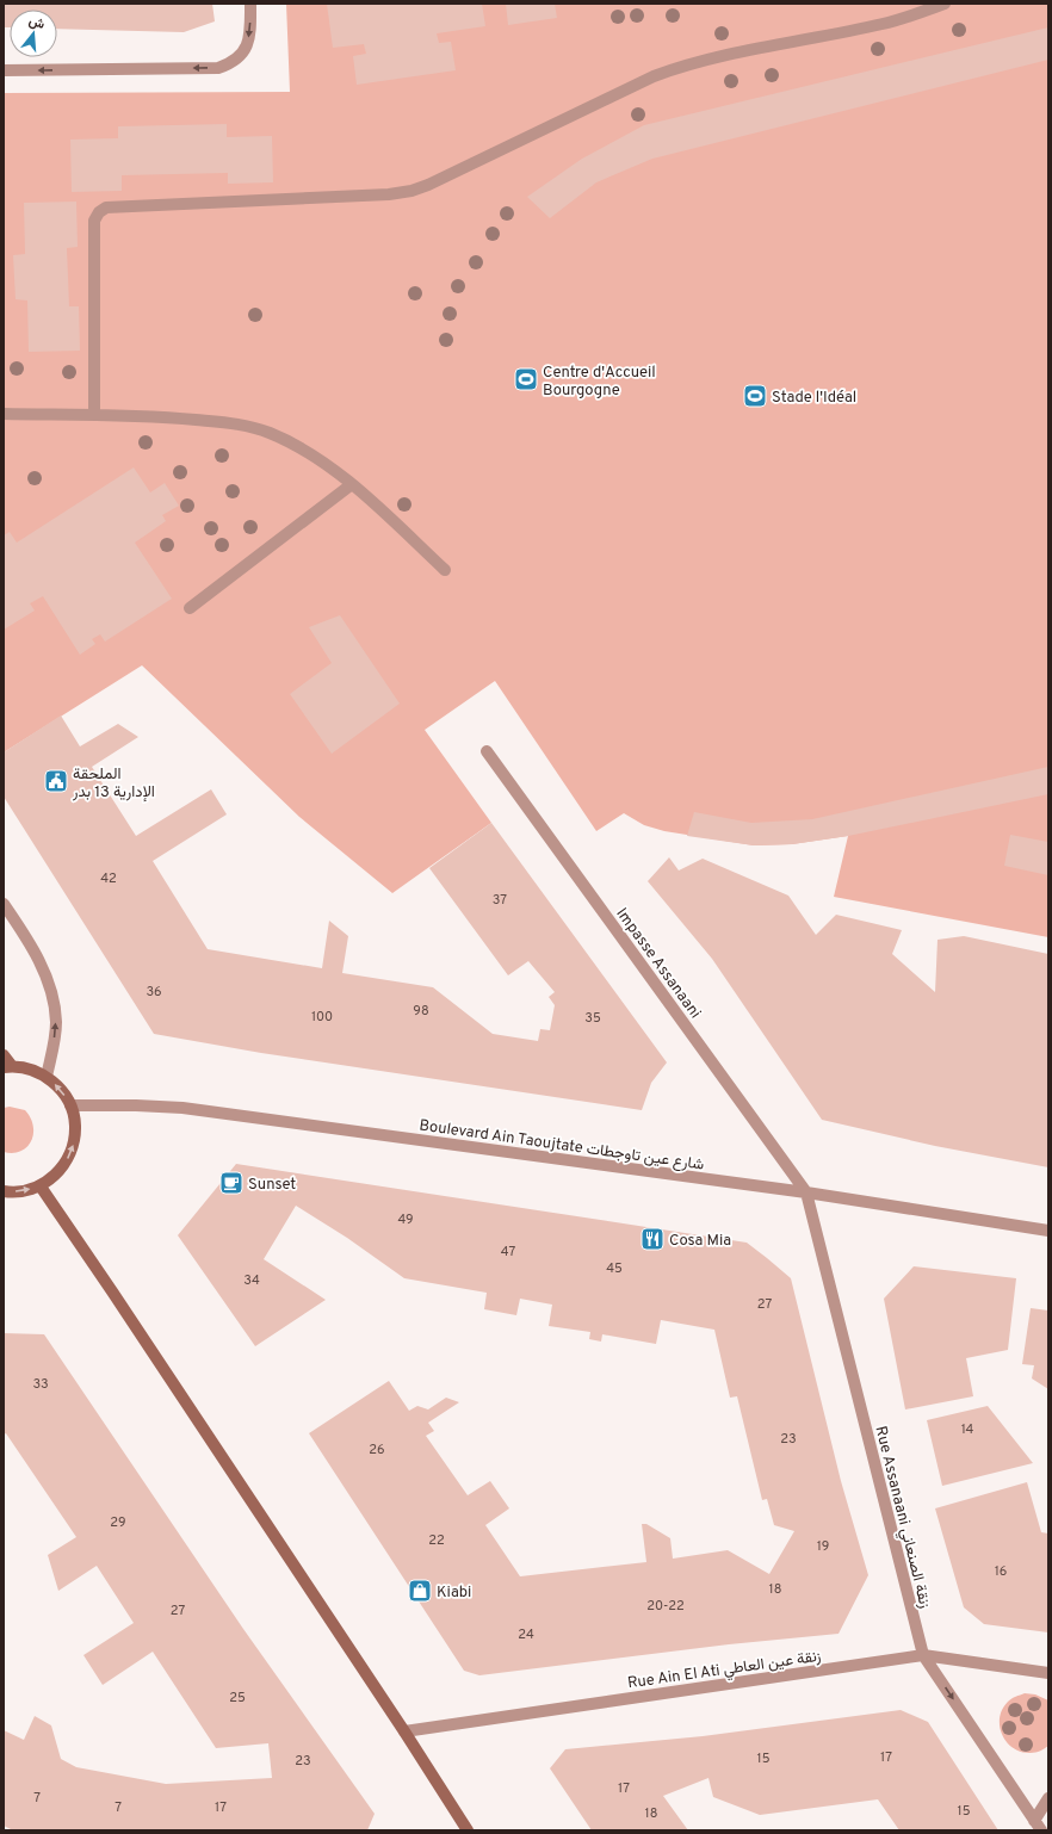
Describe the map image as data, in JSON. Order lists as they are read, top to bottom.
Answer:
{
  "streets": {
    "street": [
      "Impasse Assanaani",
      "Boulevard Ain Taoujtate شارع عين تاوجطات",
      "Rue Assanaani زنقة الصنعاني",
      "Rue Ain El Ati زنقة عين العاطي"
    ]
  },
  "crossings": [
    ["Impasse Assanaani", "Boulevard Ain Taoujtate شارع عين تاوجطات"],
    ["Impasse Assanaani", "Rue Assanaani زنقة الصنعاني"],
    ["Boulevard Ain Taoujtate شارع عين تاوجطات", "Rue Assanaani زنقة الصنعاني"],
    ["Rue Assanaani زنقة الصنعاني", "Rue Ain El Ati زنقة عين العاطي"]
  ],
  "places": {
    "sports": ["Centre d'Accueil Bourgogne", "Stade l'Idéal"],
    "public building": ["الملحقة الإدارية 13 بدر"],
    "cafe": ["Sunset"],
    "restaurant": ["Cosa Mia"],
    "shop": ["Kiabi"]
  },
  "house_numbers": [
    "42",
    "37",
    "36",
    "98",
    "100",
    "35",
    "49",
    "47",
    "45",
    "34",
    "27",
    "33",
    "14",
    "23",
    "26",
    "29",
    "22",
    "19",
    "16",
    "18",
    "20-22",
    "27",
    "24",
    "25",
    "17",
    "15",
    "23",
    "17",
    "7",
    "7",
    "17",
    "15",
    "18"
  ],
  "north": "top"
}
